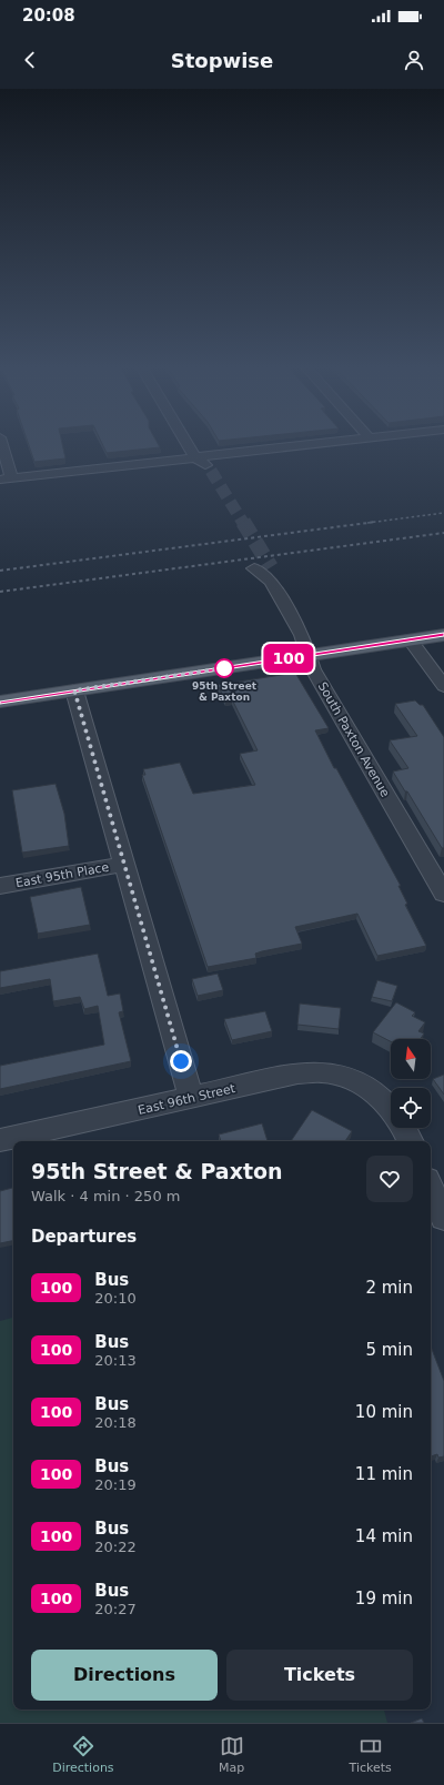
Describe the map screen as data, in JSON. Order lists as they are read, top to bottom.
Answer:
{
  "streets": {
    "street": ["South Paxton Avenue", "East 95th Place", "East 96th Street"]
  },
  "places": ["95th Street & Paxton"],
  "lines": ["bus line 100"],
  "north": "top",
  "page": {
    "status": "20:08",
    "header": "Stopwise",
    "on_map": "100",
    "heading": [
      ["95th Street & Paxton", "Walk · 4 min · 250 m"],
      "Departures"
    ],
    "list": [
      {
        "mark": "100",
        "name": "Bus",
        "note": "20:10",
        "value": "2 min"
      },
      {
        "mark": "100",
        "name": "Bus",
        "note": "20:13",
        "value": "5 min"
      },
      {
        "mark": "100",
        "name": "Bus",
        "note": "20:18",
        "value": "10 min"
      },
      {
        "mark": "100",
        "name": "Bus",
        "note": "20:19",
        "value": "11 min"
      },
      {
        "mark": "100",
        "name": "Bus",
        "note": "20:22",
        "value": "14 min"
      },
      {
        "mark": "100",
        "name": "Bus",
        "note": "20:27",
        "value": "19 min"
      }
    ],
    "buttons": ["Directions", "Tickets"],
    "tabs": ["Directions", "Map", "Tickets"]
  }
}
